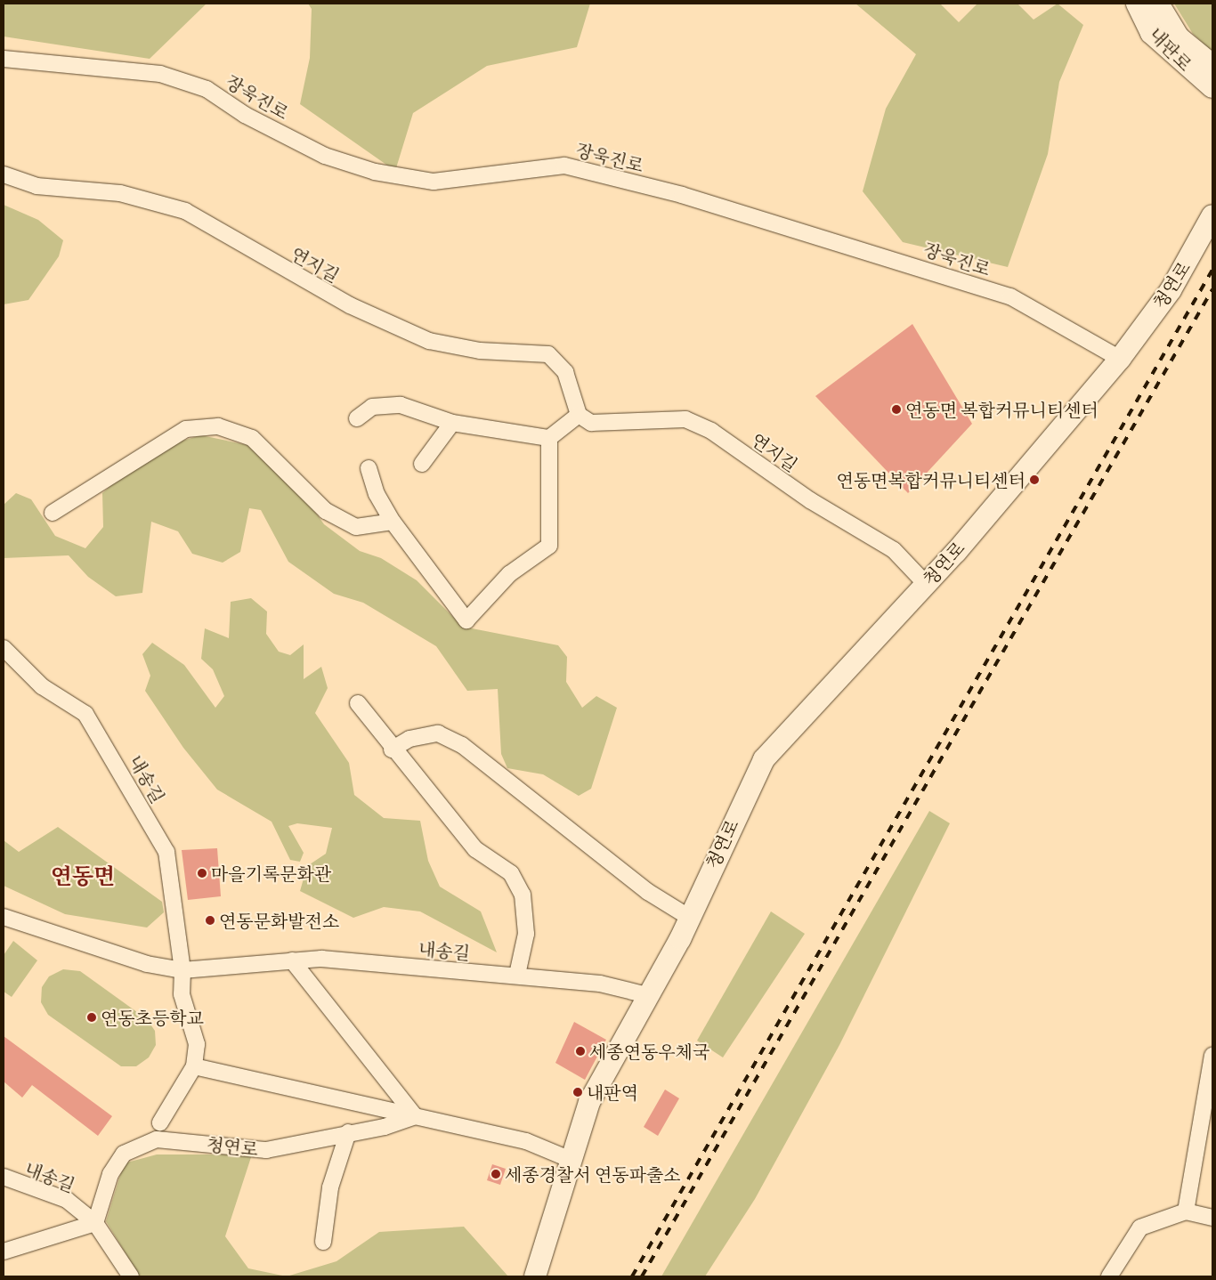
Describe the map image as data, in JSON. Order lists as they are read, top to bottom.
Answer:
{
  "streets": {
    "main road": ["내판로", "청연로"],
    "street": ["장욱진로", "연지길", "내송길"]
  },
  "crossings": [
    ["장욱진로", "청연로"],
    ["연지길", "청연로"],
    ["청연로", "내송길"]
  ],
  "districts": ["연동면"],
  "places": [
    "연동면 복합커뮤니티센터",
    "연동면복합커뮤니티센터",
    "마을기록문화관",
    "연동문화발전소",
    "연동초등학교",
    "세종연동우체국",
    "내판역",
    "세종경찰서 연동파출소"
  ]
}
